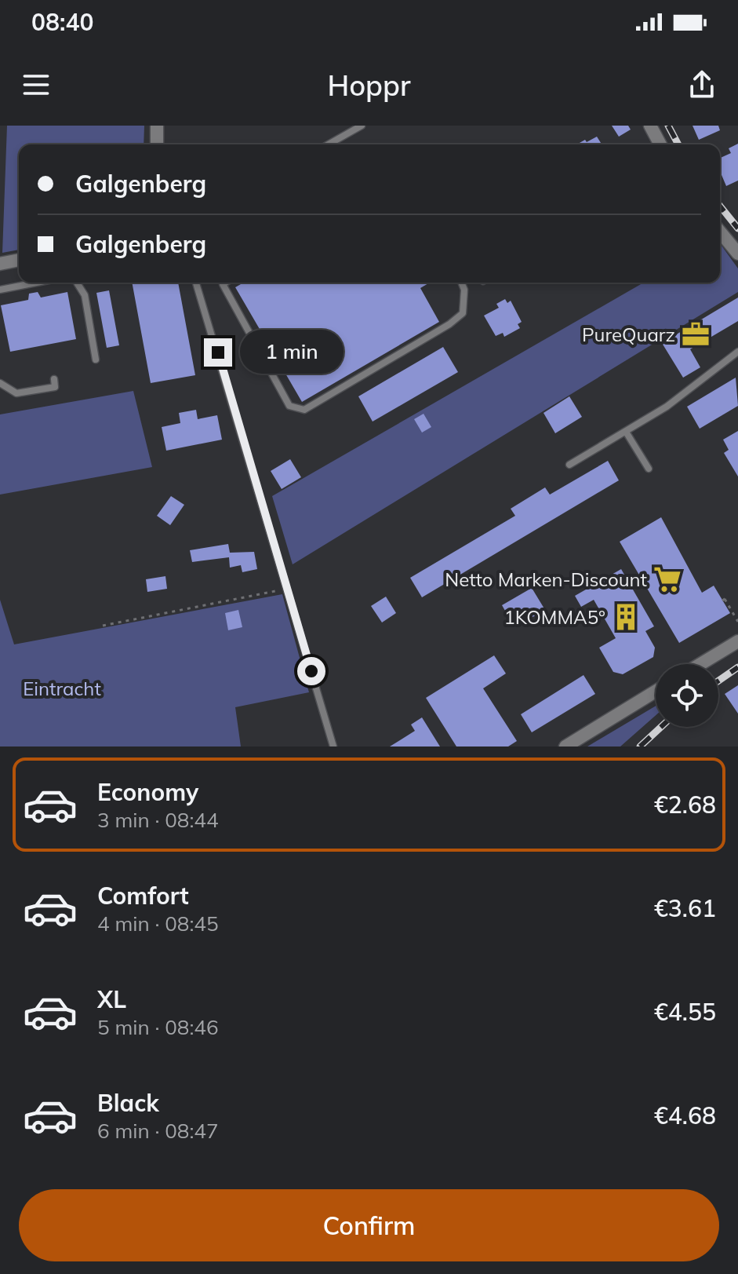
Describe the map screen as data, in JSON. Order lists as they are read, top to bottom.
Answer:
{
  "parks": ["Eintracht"],
  "places": {
    "office": ["PureQuarz"],
    "supermarket": ["Netto Marken-Discount"],
    "building": ["1KOMMA5°"]
  },
  "page": {
    "status": "08:40",
    "header": "Hoppr",
    "banner": ["Galgenberg", "Galgenberg"],
    "bubble": "1 min",
    "list": [
      {
        "name": "Economy",
        "note": "3 min · 08:44",
        "value": "€2.68"
      },
      {
        "name": "Comfort",
        "note": "4 min · 08:45",
        "value": "€3.61"
      },
      {
        "name": "XL",
        "note": "5 min · 08:46",
        "value": "€4.55"
      },
      {
        "name": "Black",
        "note": "6 min · 08:47",
        "value": "€4.68"
      }
    ],
    "buttons": "Confirm"
  }
}
